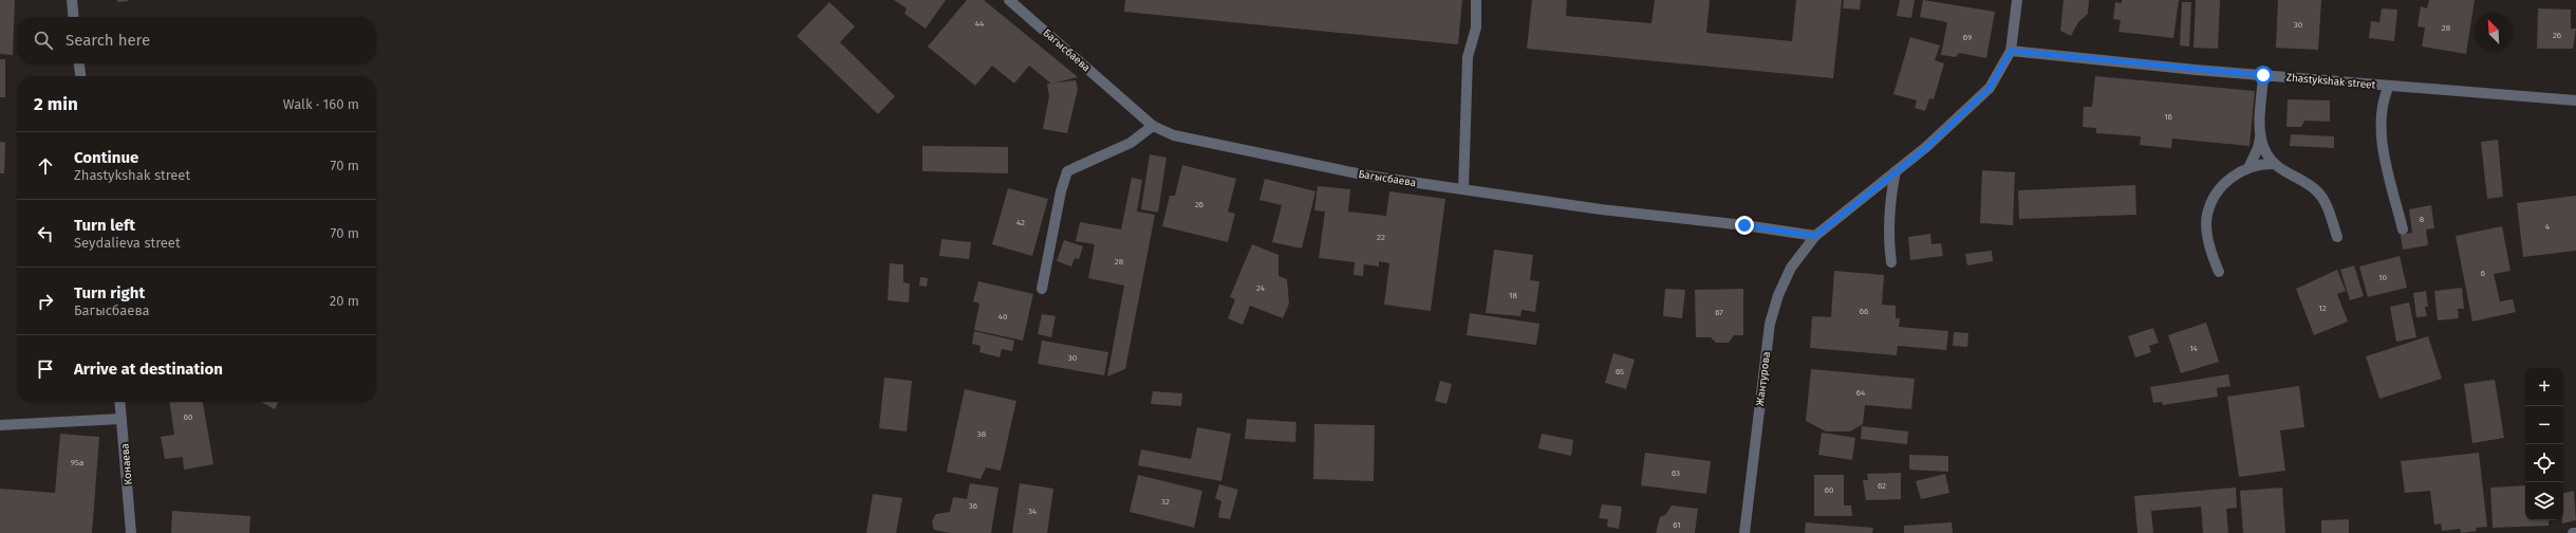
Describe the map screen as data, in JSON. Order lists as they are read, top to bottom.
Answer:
{
  "streets": {
    "street": [
      "Багысбаева",
      "Zhastykshak street",
      "Жантурова",
      "Конаева"
    ]
  },
  "crossings": [
    ["Багысбаева", "Жантурова"],
    ["Zhastykshak street", "Жантурова"]
  ],
  "house_numbers": [
    "44",
    "30",
    "28",
    "26",
    "69",
    "16",
    "26",
    "8",
    "42",
    "4",
    "22",
    "28",
    "6",
    "10",
    "24",
    "18",
    "12",
    "66",
    "67",
    "40",
    "14",
    "30",
    "65",
    "64",
    "60",
    "38",
    "95а",
    "63",
    "62",
    "60",
    "32",
    "36",
    "34",
    "61"
  ],
  "north": "top left",
  "page": {
    "search": "Search here",
    "heading": ["2 min", "Walk · 160 m"],
    "list": [
      ["Continue", "Zhastykshak street", "70 m"],
      ["Turn left", "Seydalieva street", "70 m"],
      ["Turn right", "Багысбаева", "20 m"],
      "Arrive at destination"
    ],
    "map_buttons": ["+", "−"]
  }
}
